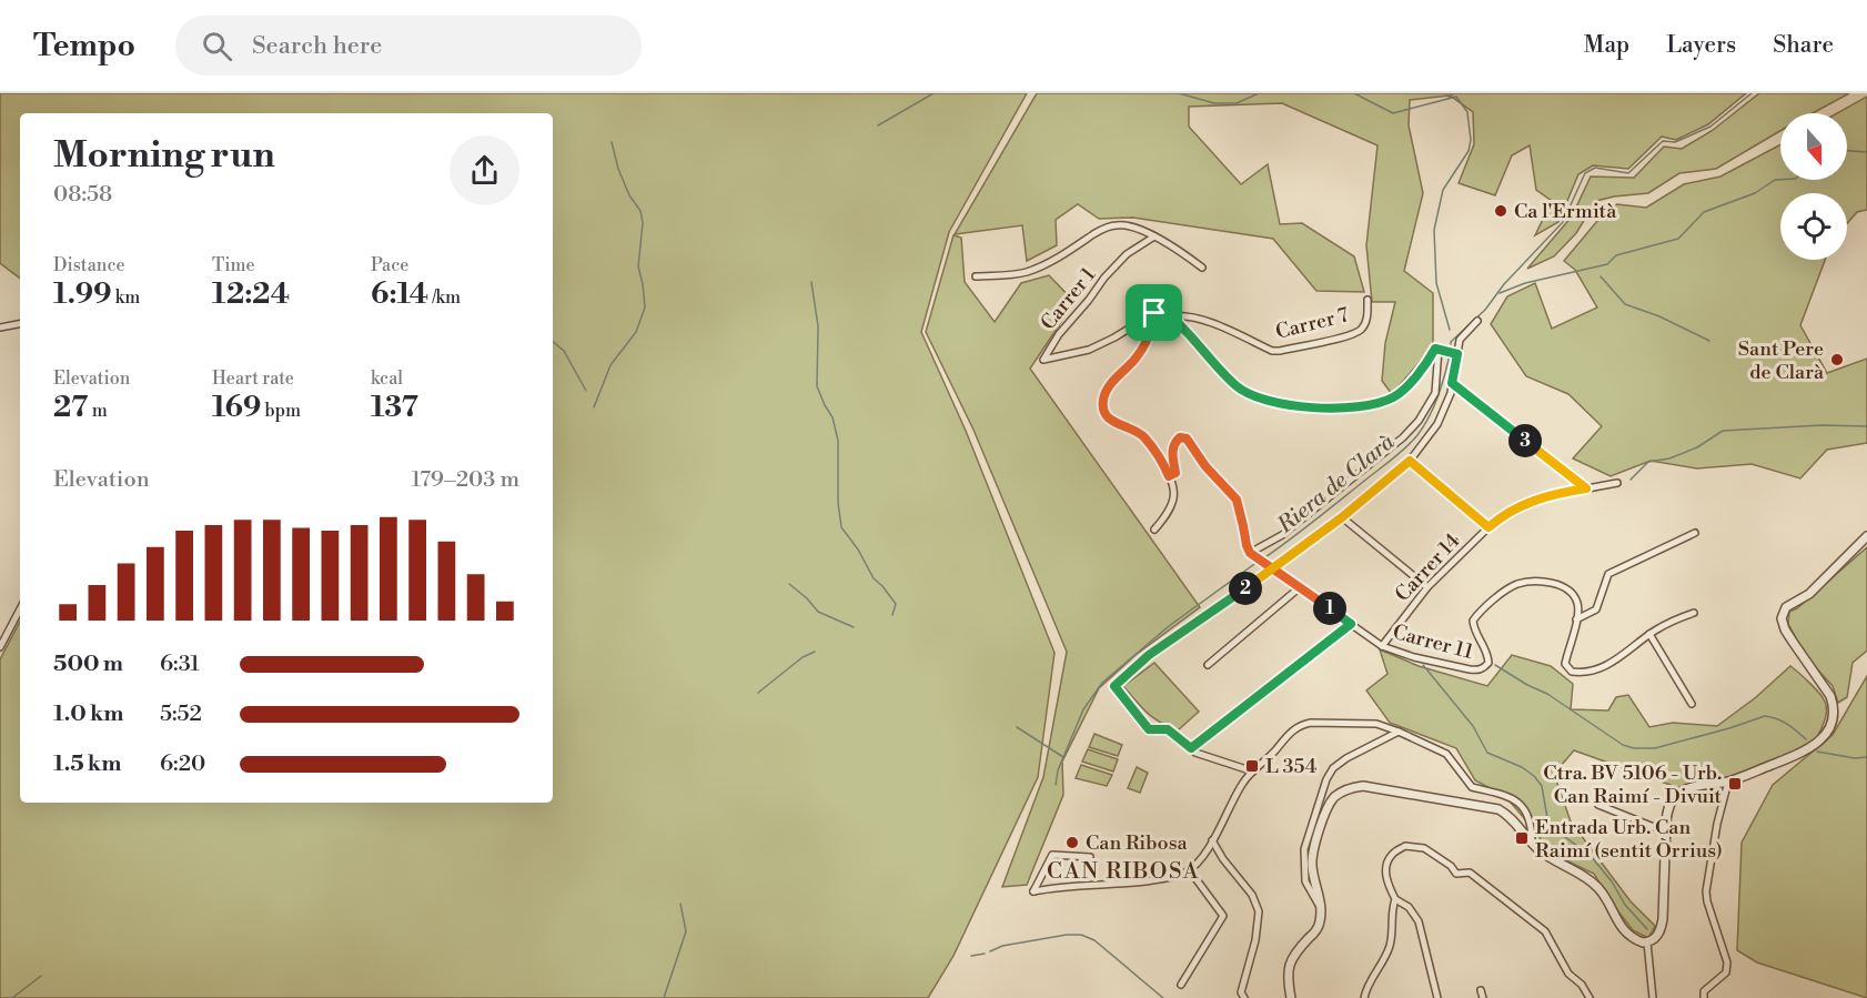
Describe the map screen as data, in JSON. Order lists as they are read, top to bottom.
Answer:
{
  "streets": {
    "street": [
      "Carrer 1",
      "Carrer 7",
      "Carrer 14",
      "Carrer 11"
    ]
  },
  "crossings": [
    ["Carrer 1", "Carrer 7"],
    ["Carrer 14", "Carrer 11"]
  ],
  "districts": ["CAN RIBOSA"],
  "water": ["Riera de Clarà"],
  "places": {
    "other": ["Ca l'Ermità", "Sant Pere de Clarà", "Can Ribosa"],
    "transit": ["L 354", "Ctra. BV 5106 - Urb. Can Raimí - Divuit", "Entrada Urb. Can Raimí (sentit Òrrius)"]
  },
  "north": "bottom",
  "page": {
    "header": "Tempo",
    "search": "Search here",
    "nav": ["Map", "Layers", "Share"],
    "heading": ["Morning run", "08:58"],
    "stats": [
      ["Distance", "1.99 km"],
      ["Time", "12:24"],
      ["Pace", "6:14 /km"],
      ["Elevation", "27 m"],
      ["Heart rate", "169 bpm"],
      ["kcal", "137"]
    ],
    "pins": ["3", "2", "1"],
    "chart": ["Elevation", "179–203 m"],
    "list": [
      {
        "name": "500 m",
        "note": "6:31"
      },
      {
        "name": "1.0 km",
        "note": "5:52"
      },
      {
        "name": "1.5 km",
        "note": "6:20"
      }
    ]
  }
}
